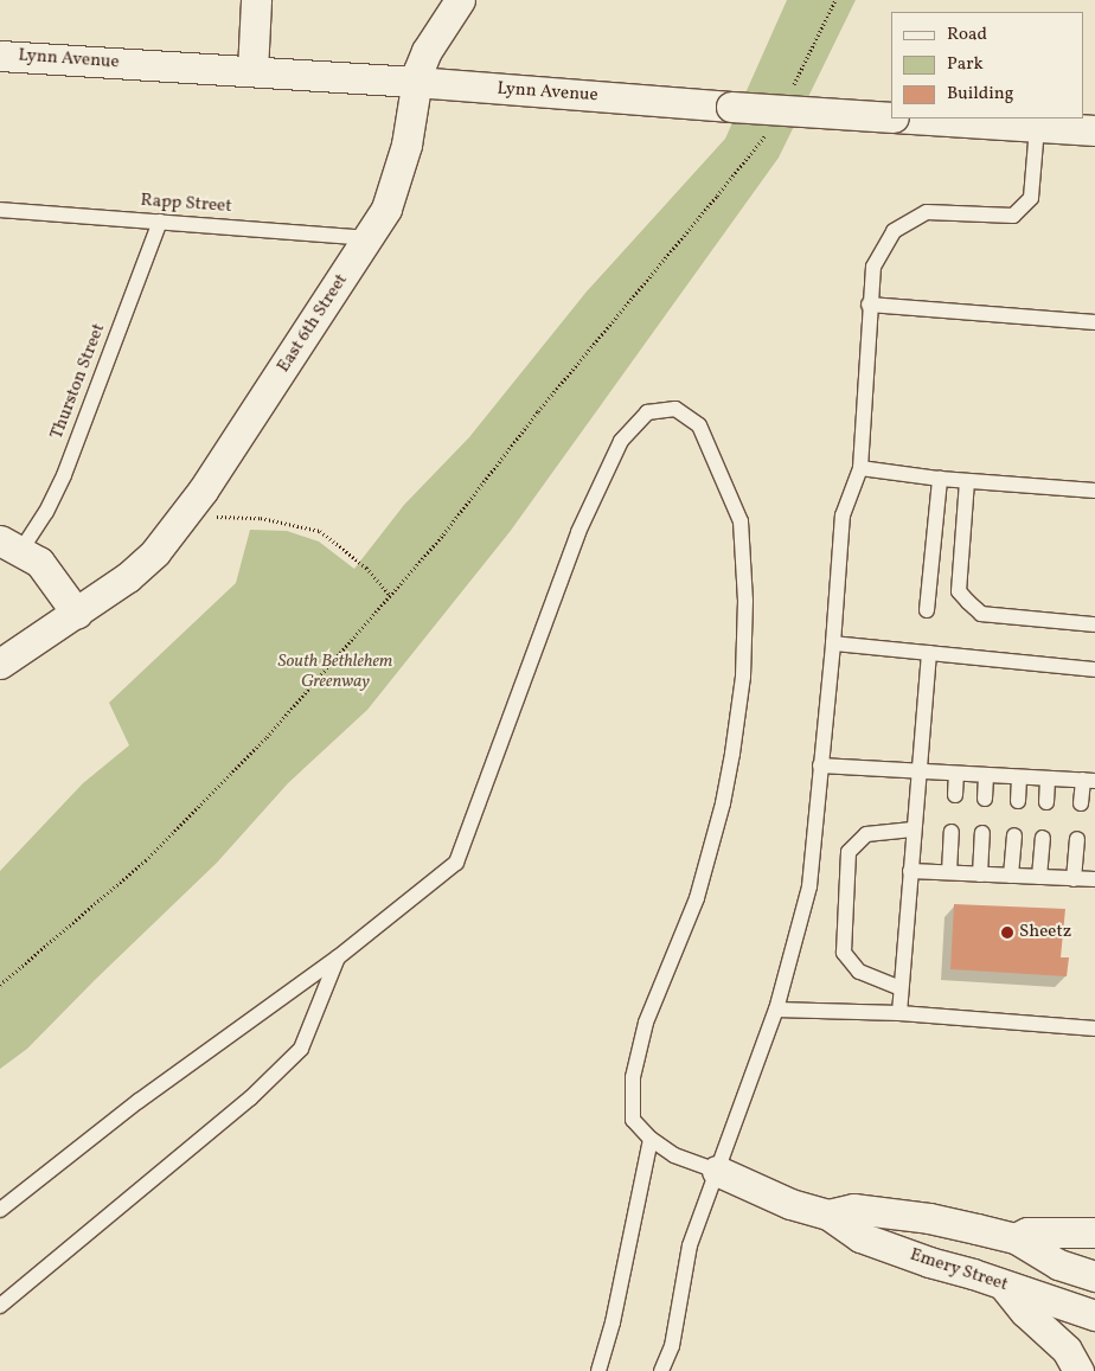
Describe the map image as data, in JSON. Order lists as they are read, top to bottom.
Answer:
{
  "streets": {
    "street": ["Lynn Avenue", "East 6th Street", "Emery Street"],
    "lane": ["Rapp Street", "Thurston Street"]
  },
  "crossings": [
    ["Lynn Avenue", "East 6th Street"],
    ["Rapp Street", "East 6th Street"],
    ["Rapp Street", "Thurston Street"]
  ],
  "parks": ["South Bethlehem Greenway"],
  "places": ["Sheetz"],
  "legend": ["Road", "Park", "Building"]
}
